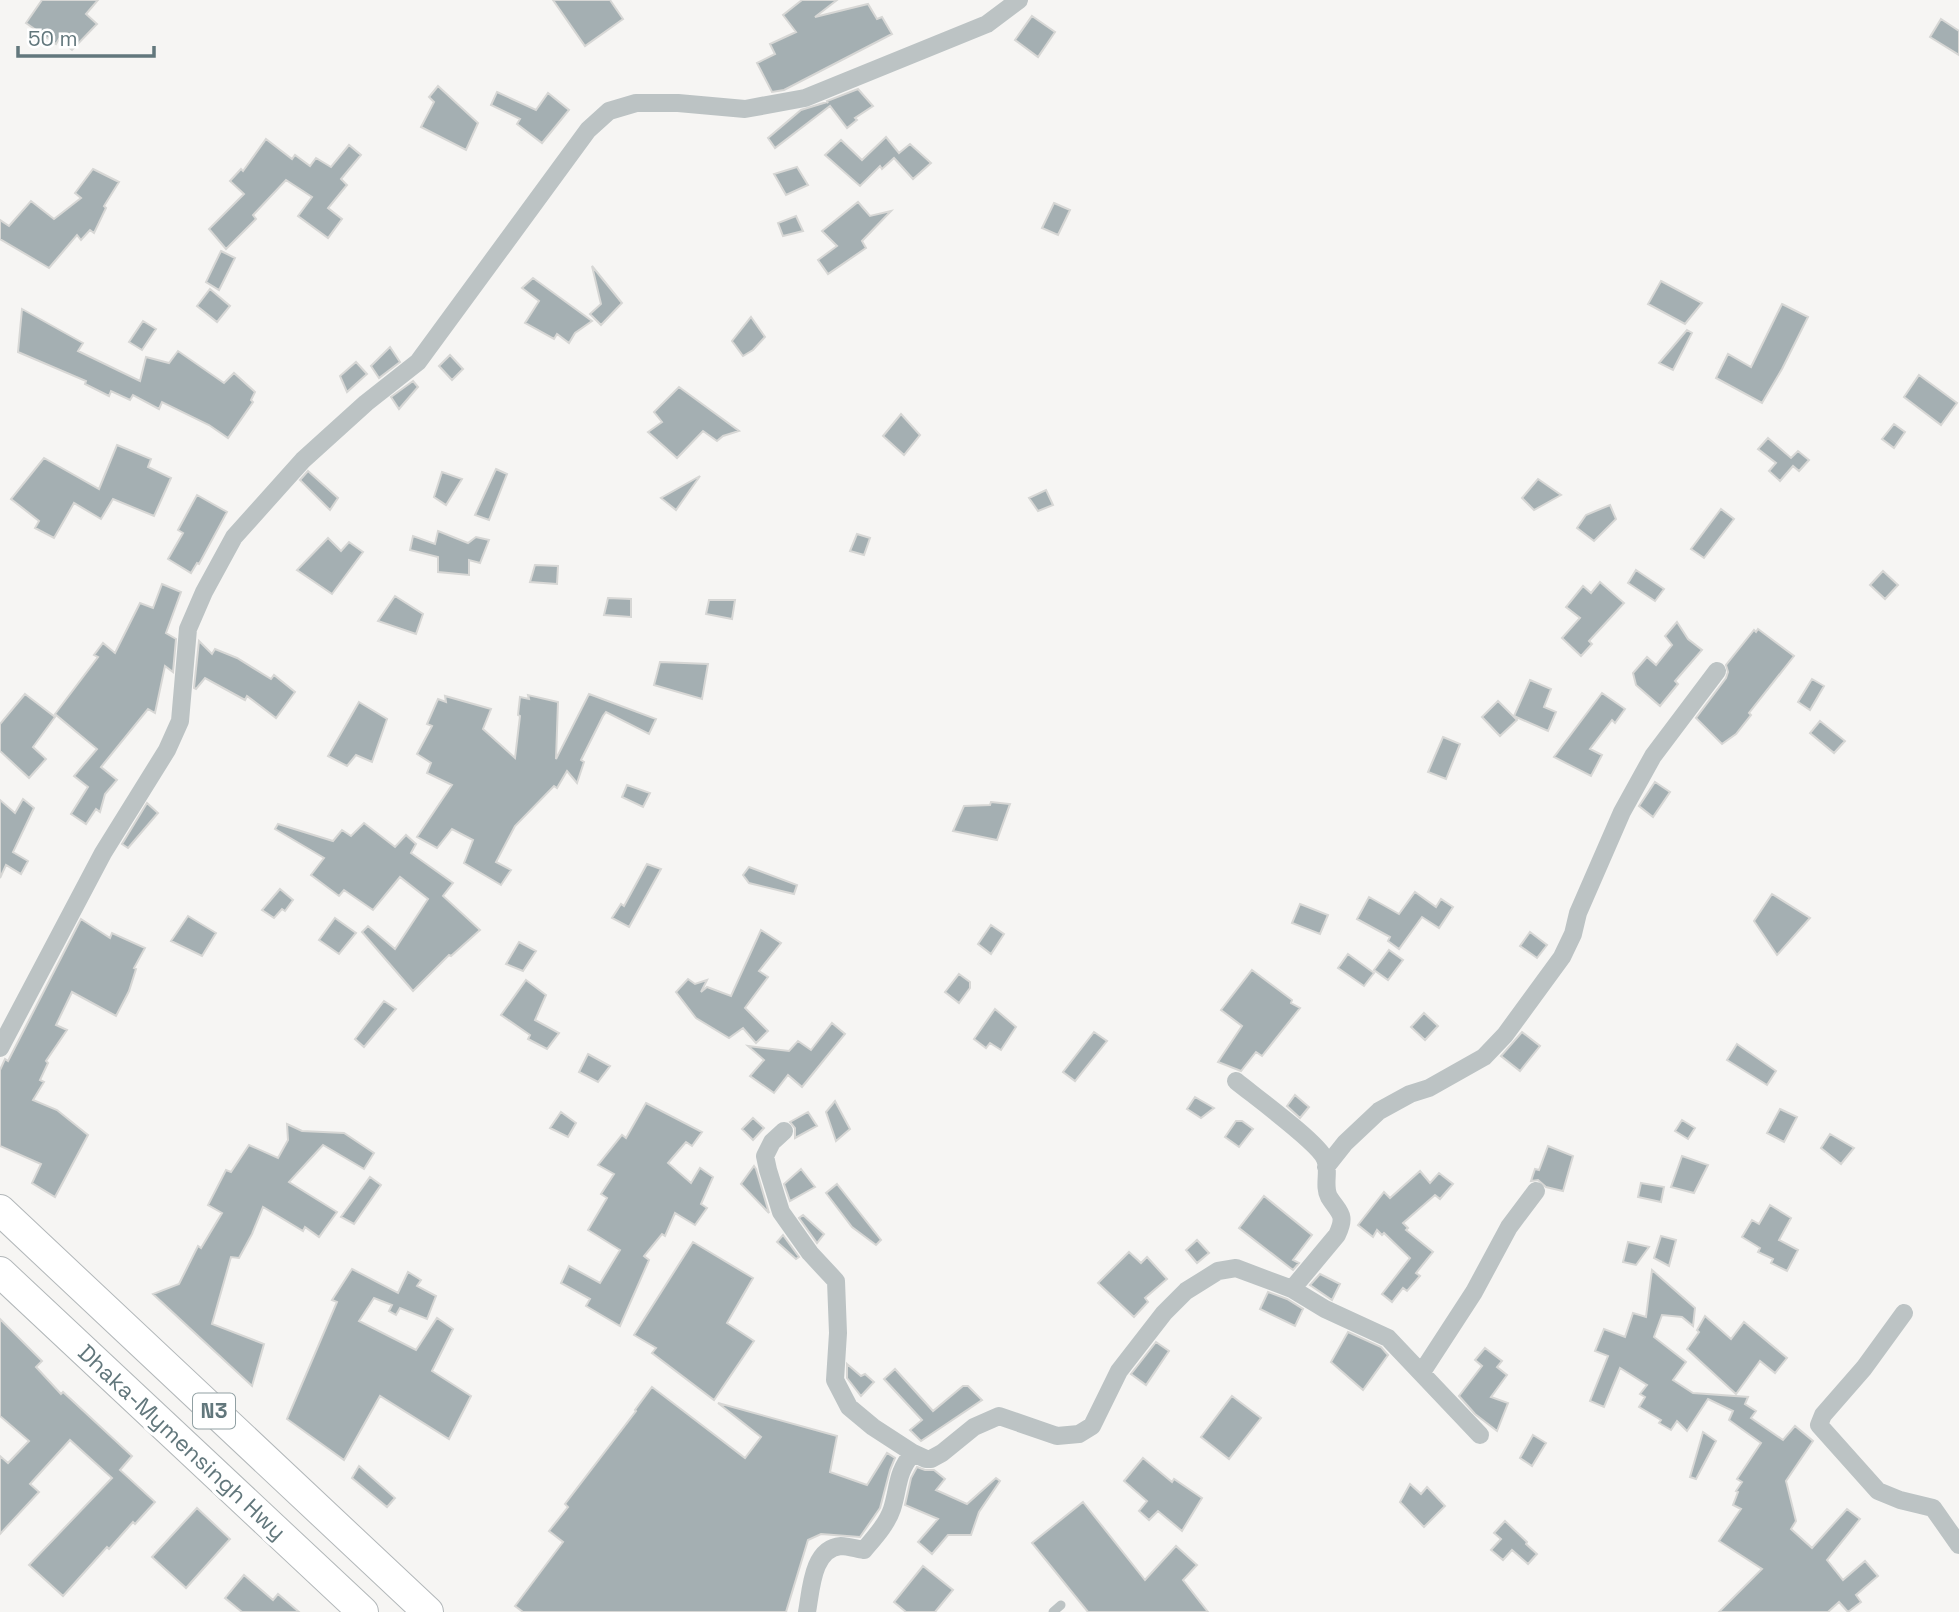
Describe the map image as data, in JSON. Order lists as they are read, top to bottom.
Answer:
{
  "streets": {
    "highway": ["N3", "Dhaka-Mymensingh Hwy"]
  },
  "scale_bar": "50 m"
}
